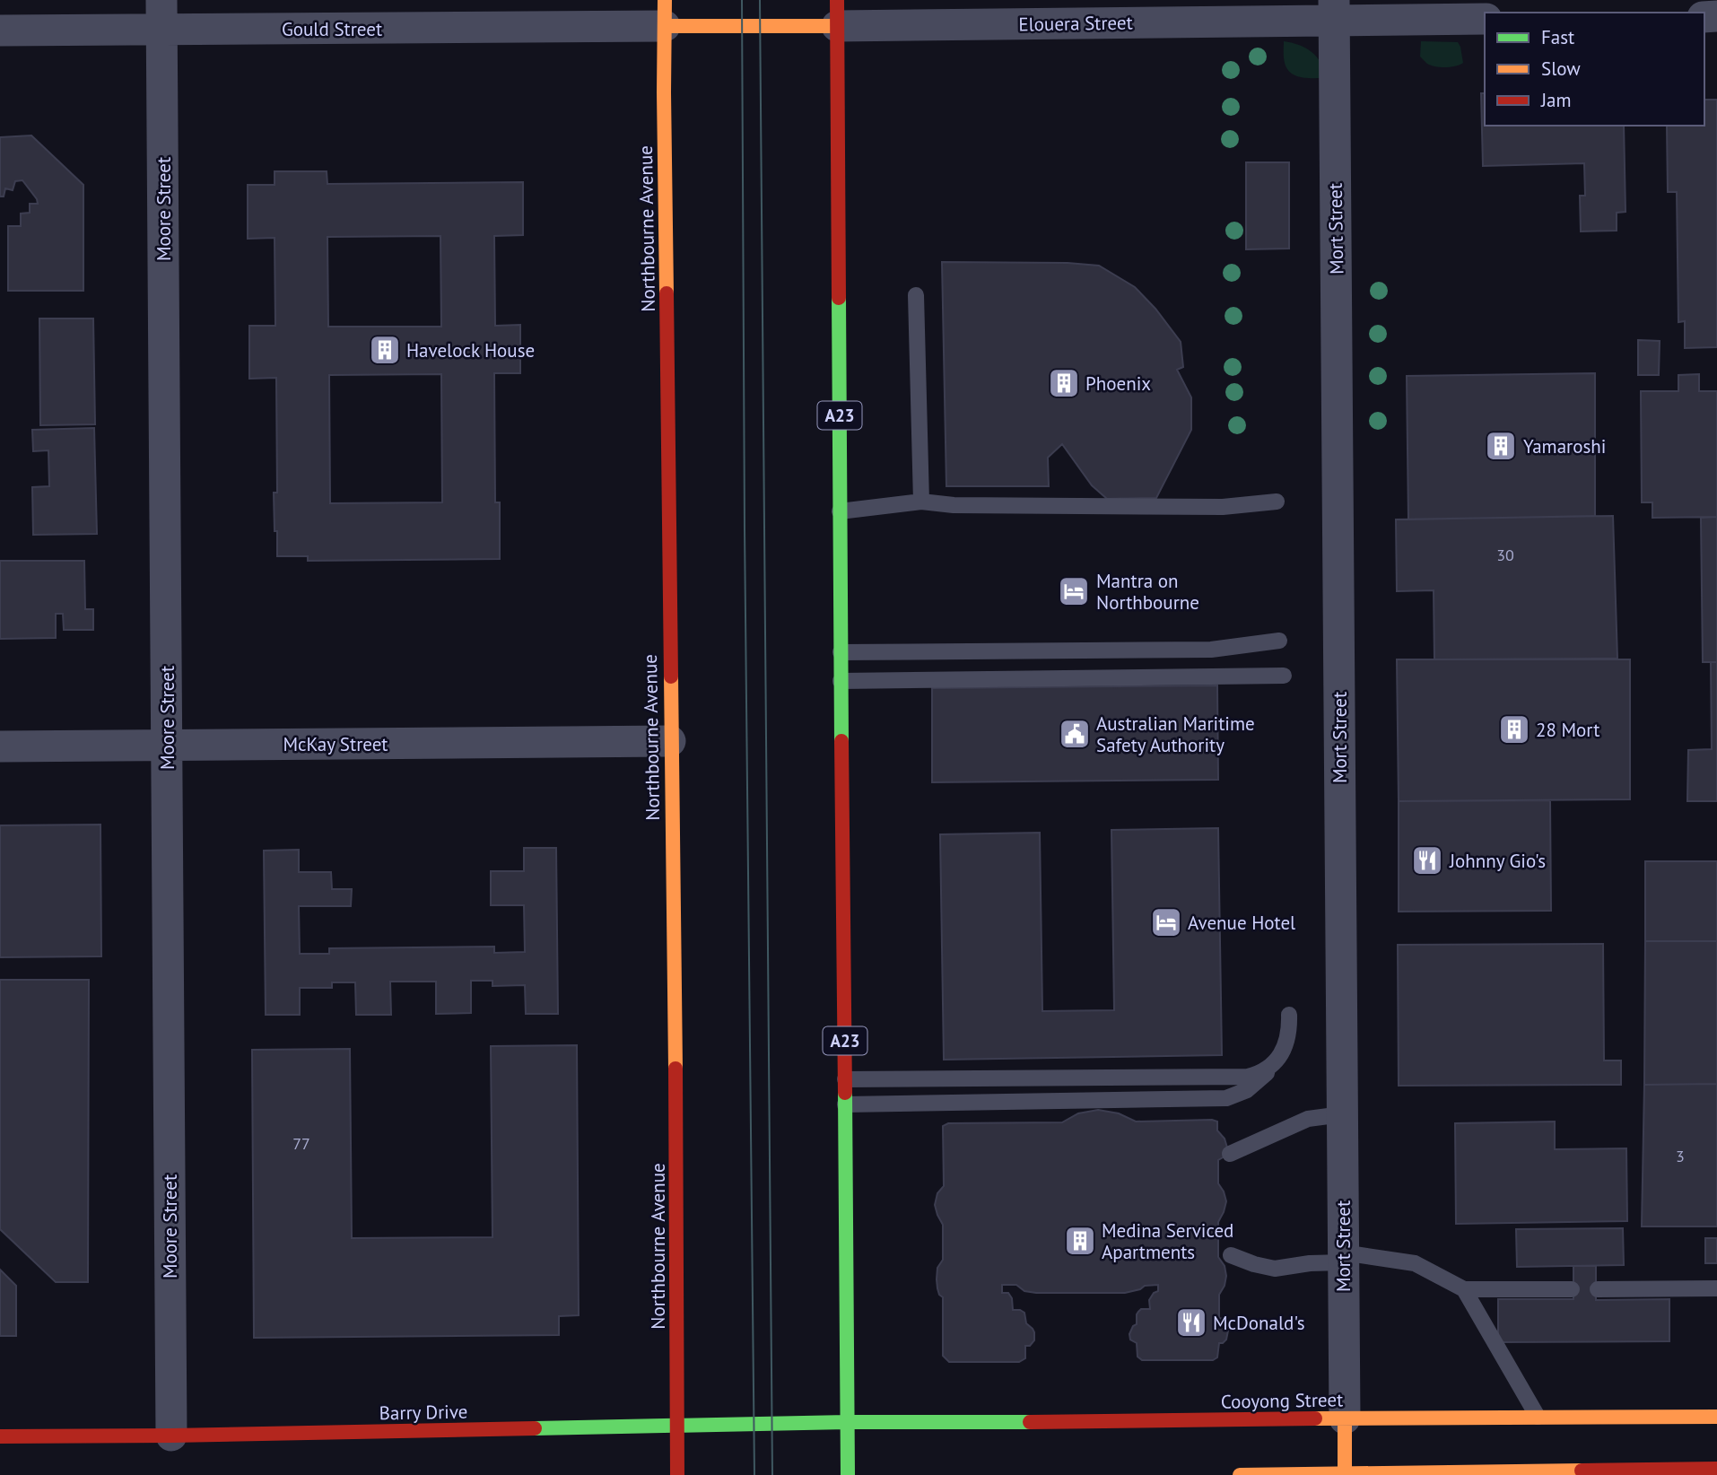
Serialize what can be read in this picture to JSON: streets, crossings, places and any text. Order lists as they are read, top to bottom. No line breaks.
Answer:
{"streets":{"main road":["Elouera Street","Northbourne Avenue","Mort Street","A23","Cooyong Street","Barry Drive"],"street":["Gould Street","Moore Street","McKay Street"]},"crossings":[["Elouera Street","Gould Street"],["Elouera Street","Northbourne Avenue"],["Elouera Street","Mort Street"],["Elouera Street","A23"],["Gould Street","Moore Street"],["Gould Street","Northbourne Avenue"],["Moore Street","McKay Street"],["Moore Street","Barry Drive"],["Northbourne Avenue","McKay Street"],["Northbourne Avenue","Barry Drive"],["Mort Street","Cooyong Street"],["A23","Cooyong Street"],["A23","Barry Drive"],["Cooyong Street","Barry Drive"]],"places":{"building":["Havelock House","Phoenix","Yamaroshi","28 Mort","Medina Serviced Apartments"],"hotel":["Mantra on Northbourne","Avenue Hotel"],"public building":["Australian Maritime Safety Authority"],"restaurant":["Johnny Gio's","McDonald's"]},"house_numbers":["30","77","3"],"legend":["Fast","Slow","Jam"]}
